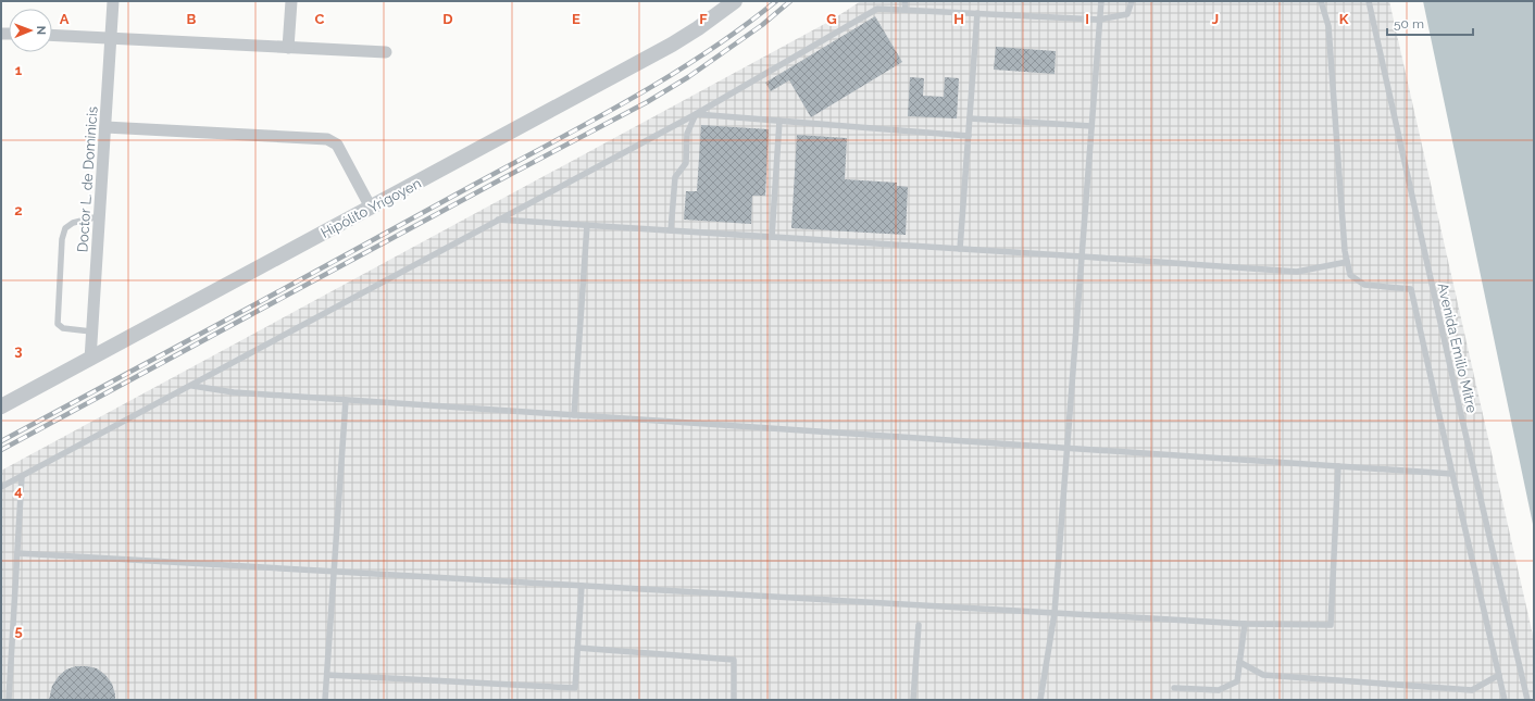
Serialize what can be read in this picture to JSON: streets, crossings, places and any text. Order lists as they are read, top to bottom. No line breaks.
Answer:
{"streets":{"street":["Doctor L. de Dominicis","Hipólito Yrigoyen"],"lane":["Avenida Emilio Mitre"]},"crossings":[["Doctor L. de Dominicis","Hipólito Yrigoyen"]],"scale_bar":"50 m","north":"right","grid":{"columns":["A","B","C","D","E","F","G","H","I","J","K"],"rows":["1","2","3","4","5"]}}
